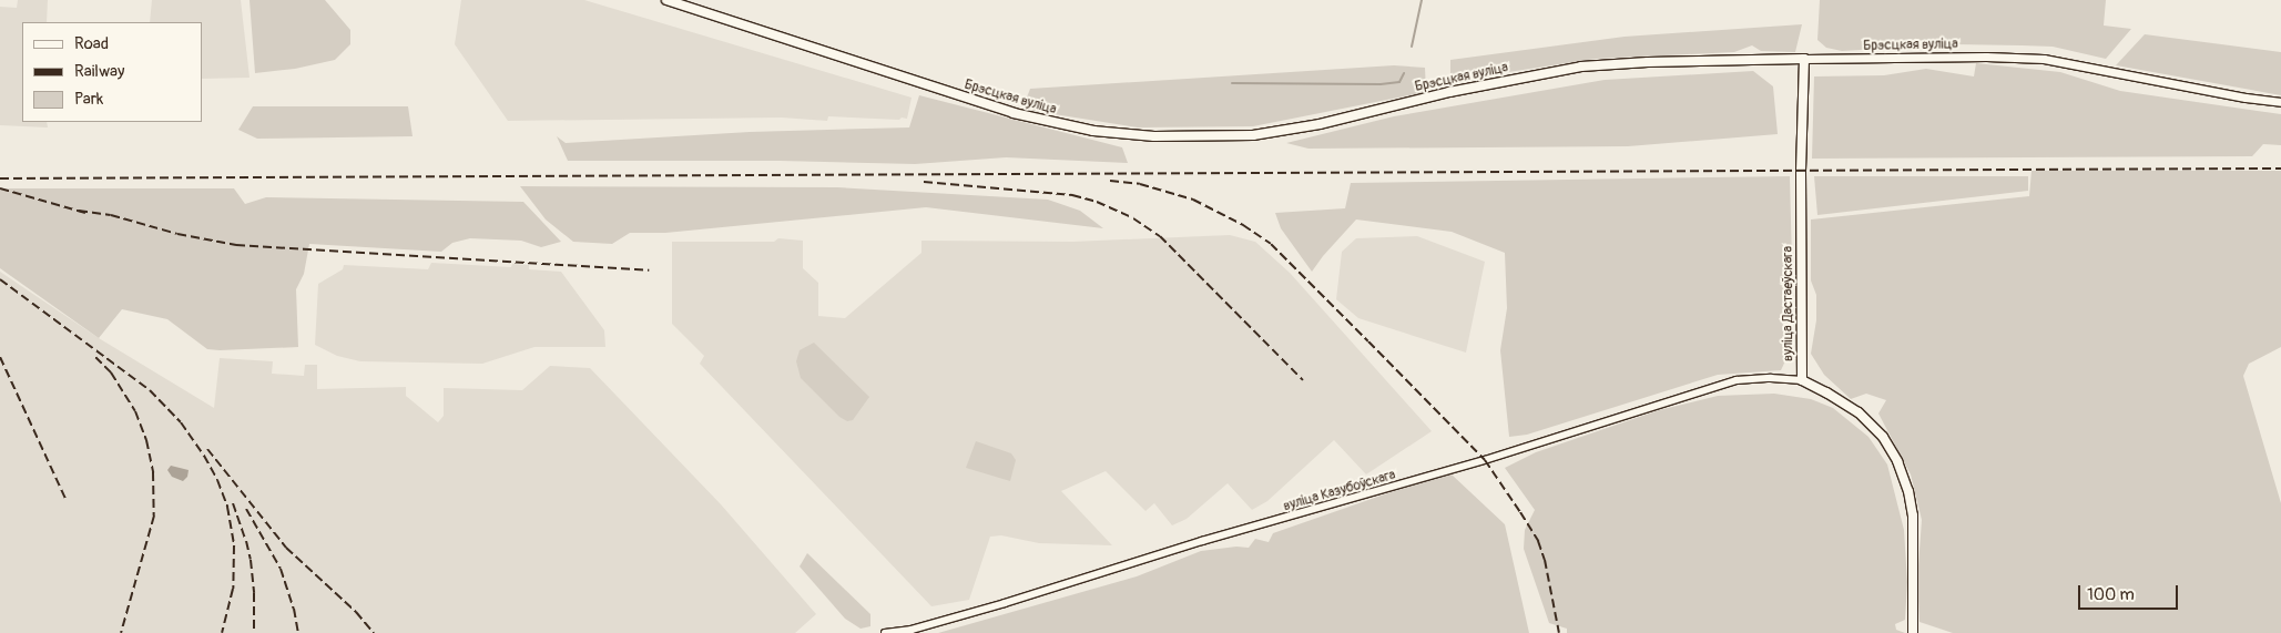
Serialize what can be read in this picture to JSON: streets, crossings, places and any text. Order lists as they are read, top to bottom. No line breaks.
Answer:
{"streets":{"main road":["Брэсцкая вуліца","вуліца Дастаеўскага"],"street":["вуліца Казубоўскага"]},"crossings":[["Брэсцкая вуліца","вуліца Дастаеўскага"],["вуліца Дастаеўскага","вуліца Казубоўскага"]],"legend":["Road","Railway","Park"],"scale_bar":"100 m"}
